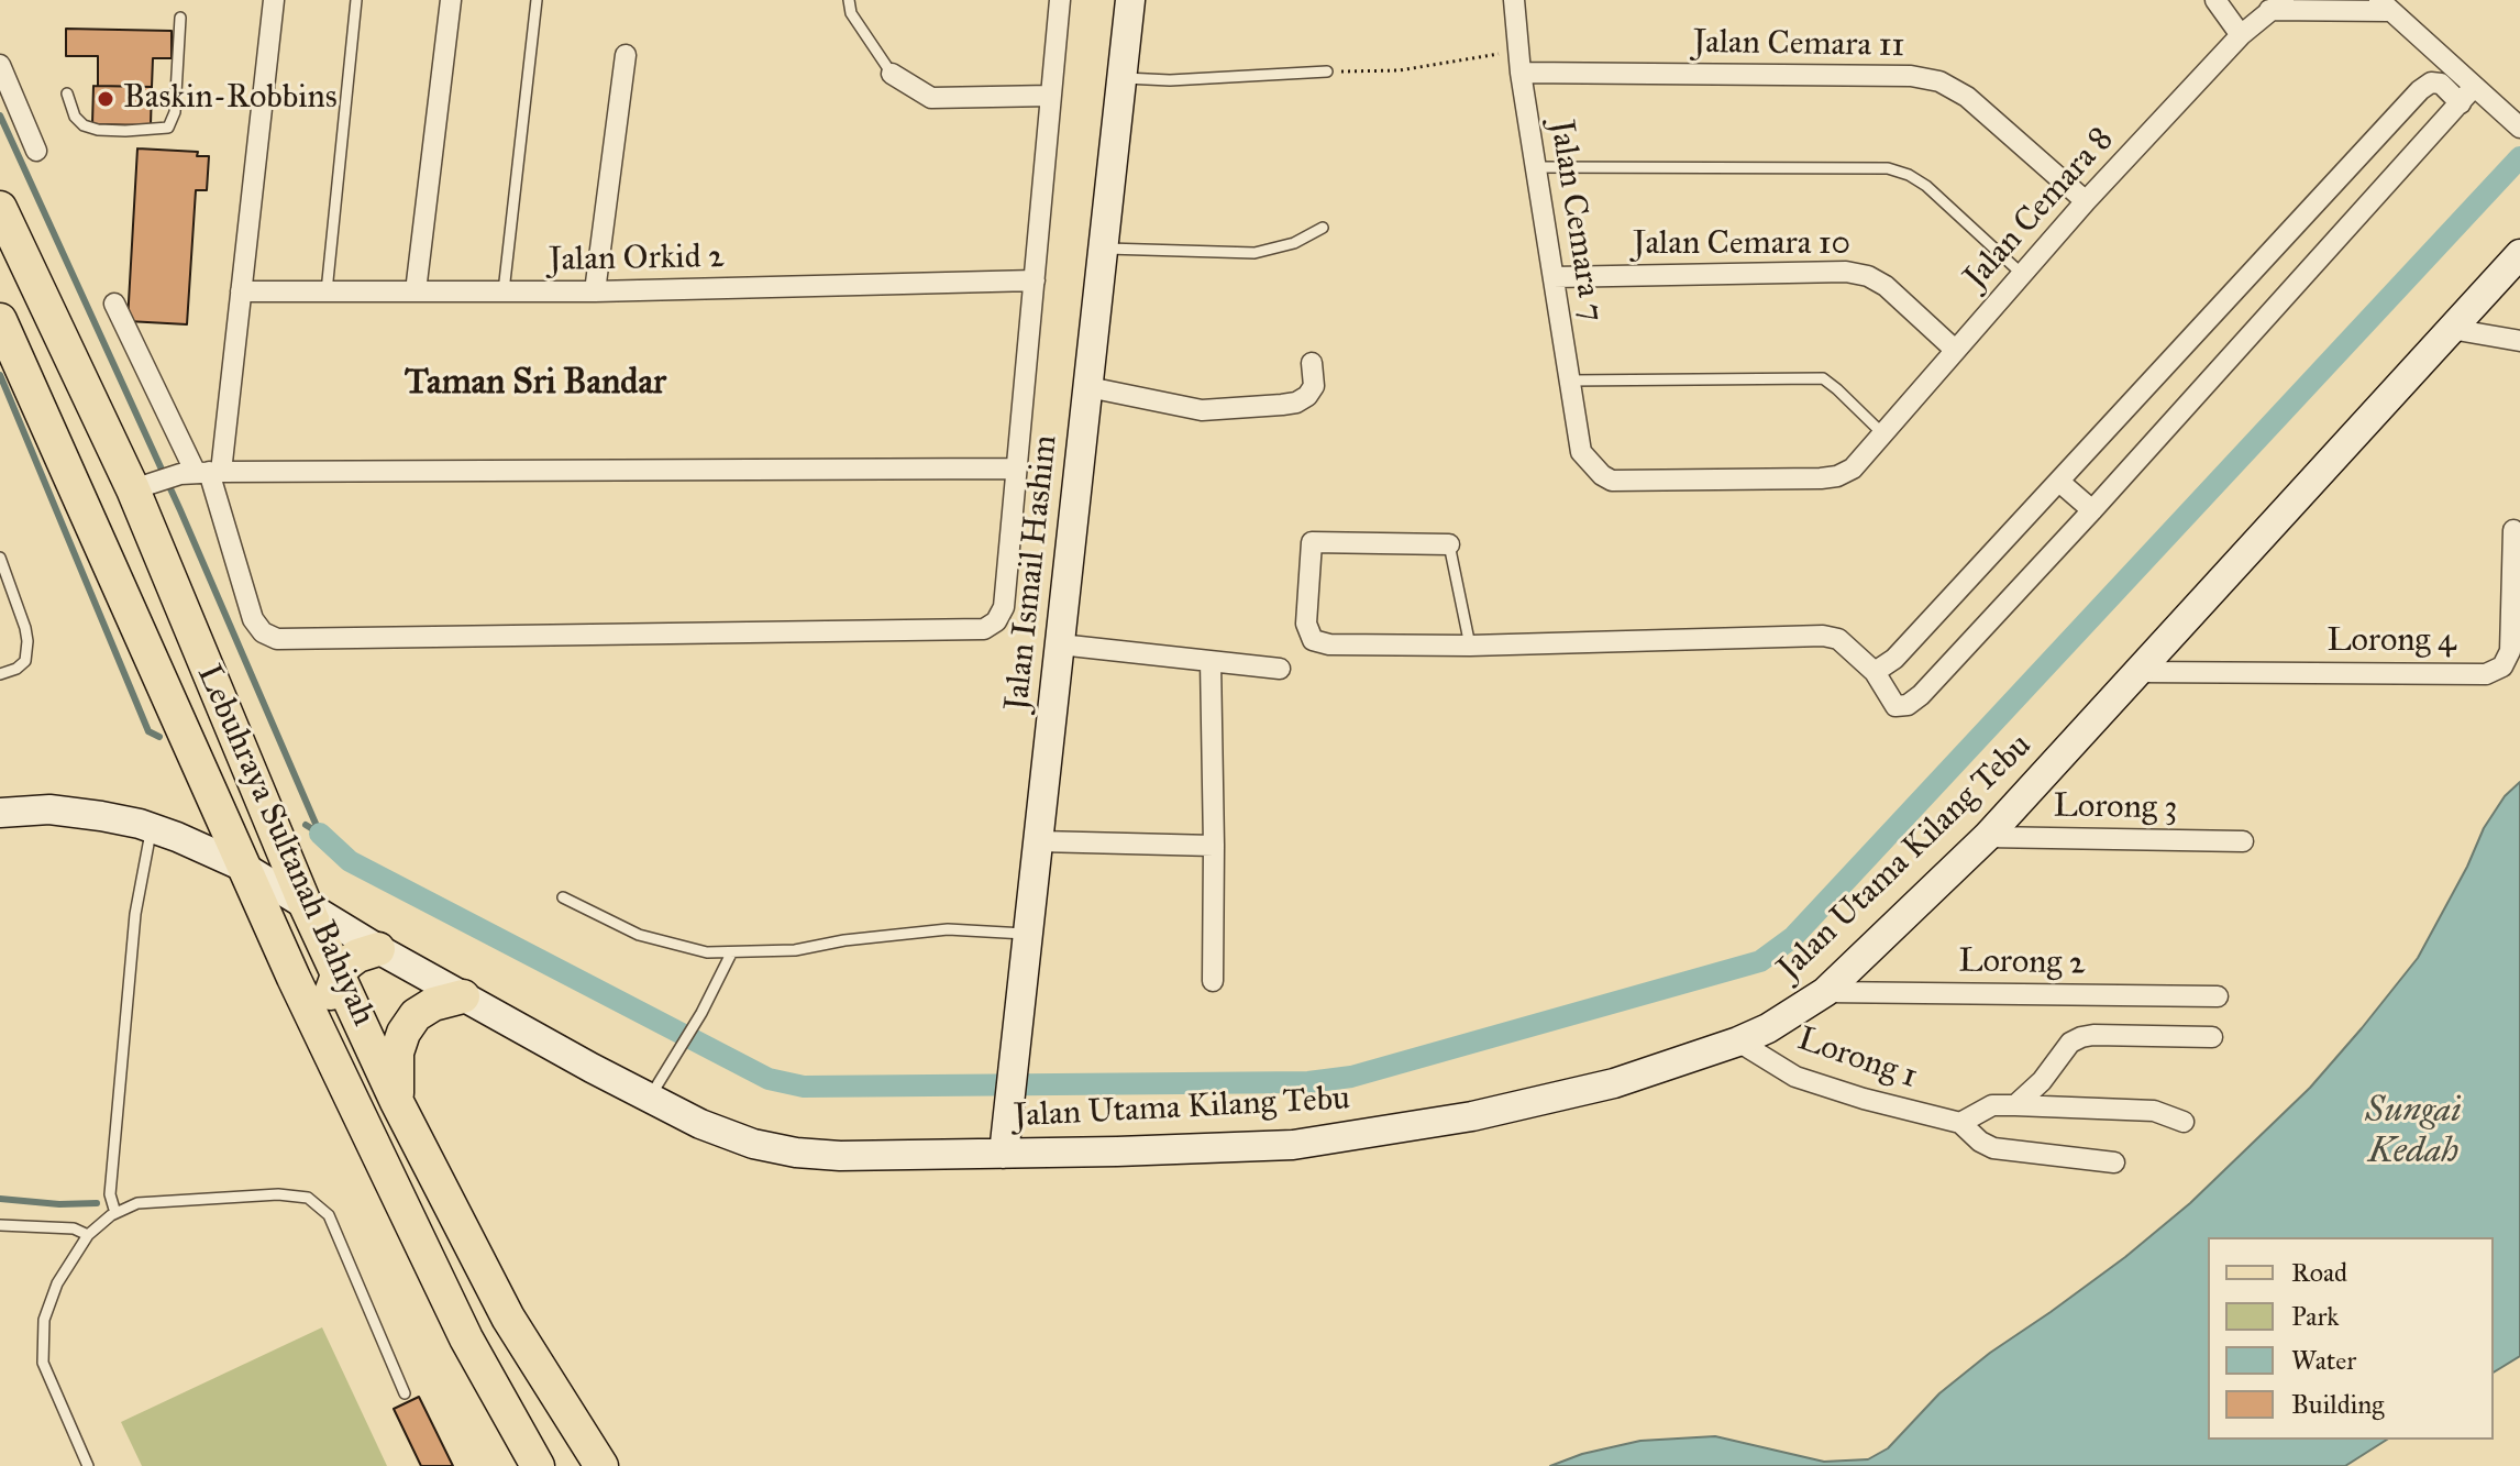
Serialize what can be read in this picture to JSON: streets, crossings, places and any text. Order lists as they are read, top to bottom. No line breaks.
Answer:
{"streets":{"main road":["Lebuhraya Sultanah Bahiyah"],"street":["Jalan Cemara 11","Jalan Cemara 8","Jalan Cemara 7","Jalan Cemara 10","Jalan Orkid 2","Jalan Ismail Hashim","Lorong 4","Lorong 3","Jalan Utama Kilang Tebu","Lorong 2","Lorong 1"]},"crossings":[["Jalan Cemara 11","Jalan Cemara 8"],["Jalan Cemara 11","Jalan Cemara 7"],["Jalan Cemara 8","Jalan Cemara 7"],["Jalan Cemara 8","Jalan Cemara 10"],["Jalan Cemara 7","Jalan Cemara 10"],["Jalan Ismail Hashim","Jalan Utama Kilang Tebu"],["Lorong 4","Jalan Utama Kilang Tebu"],["Lorong 3","Jalan Utama Kilang Tebu"],["Lebuhraya Sultanah Bahiyah","Jalan Utama Kilang Tebu"],["Jalan Utama Kilang Tebu","Lorong 2"],["Jalan Utama Kilang Tebu","Lorong 1"]],"districts":["Taman Sri Bandar"],"water":["Sungai Kedah"],"places":["Baskin-Robbins"],"legend":["Road","Park","Water","Building"]}
